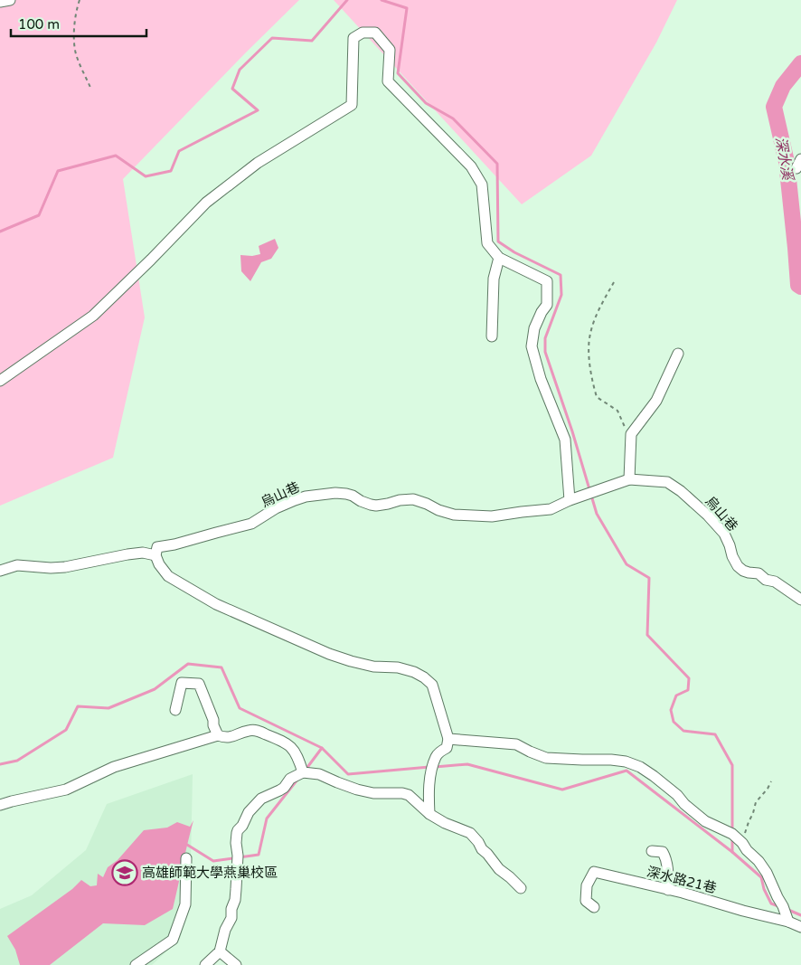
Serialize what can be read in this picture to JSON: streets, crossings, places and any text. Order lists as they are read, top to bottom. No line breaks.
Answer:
{"streets":{"lane":["烏山巷","深水路21巷"]},"water":["深水溪"],"places":{"school or university":["高雄師範大學燕巢校區"]},"scale_bar":"100 m"}
